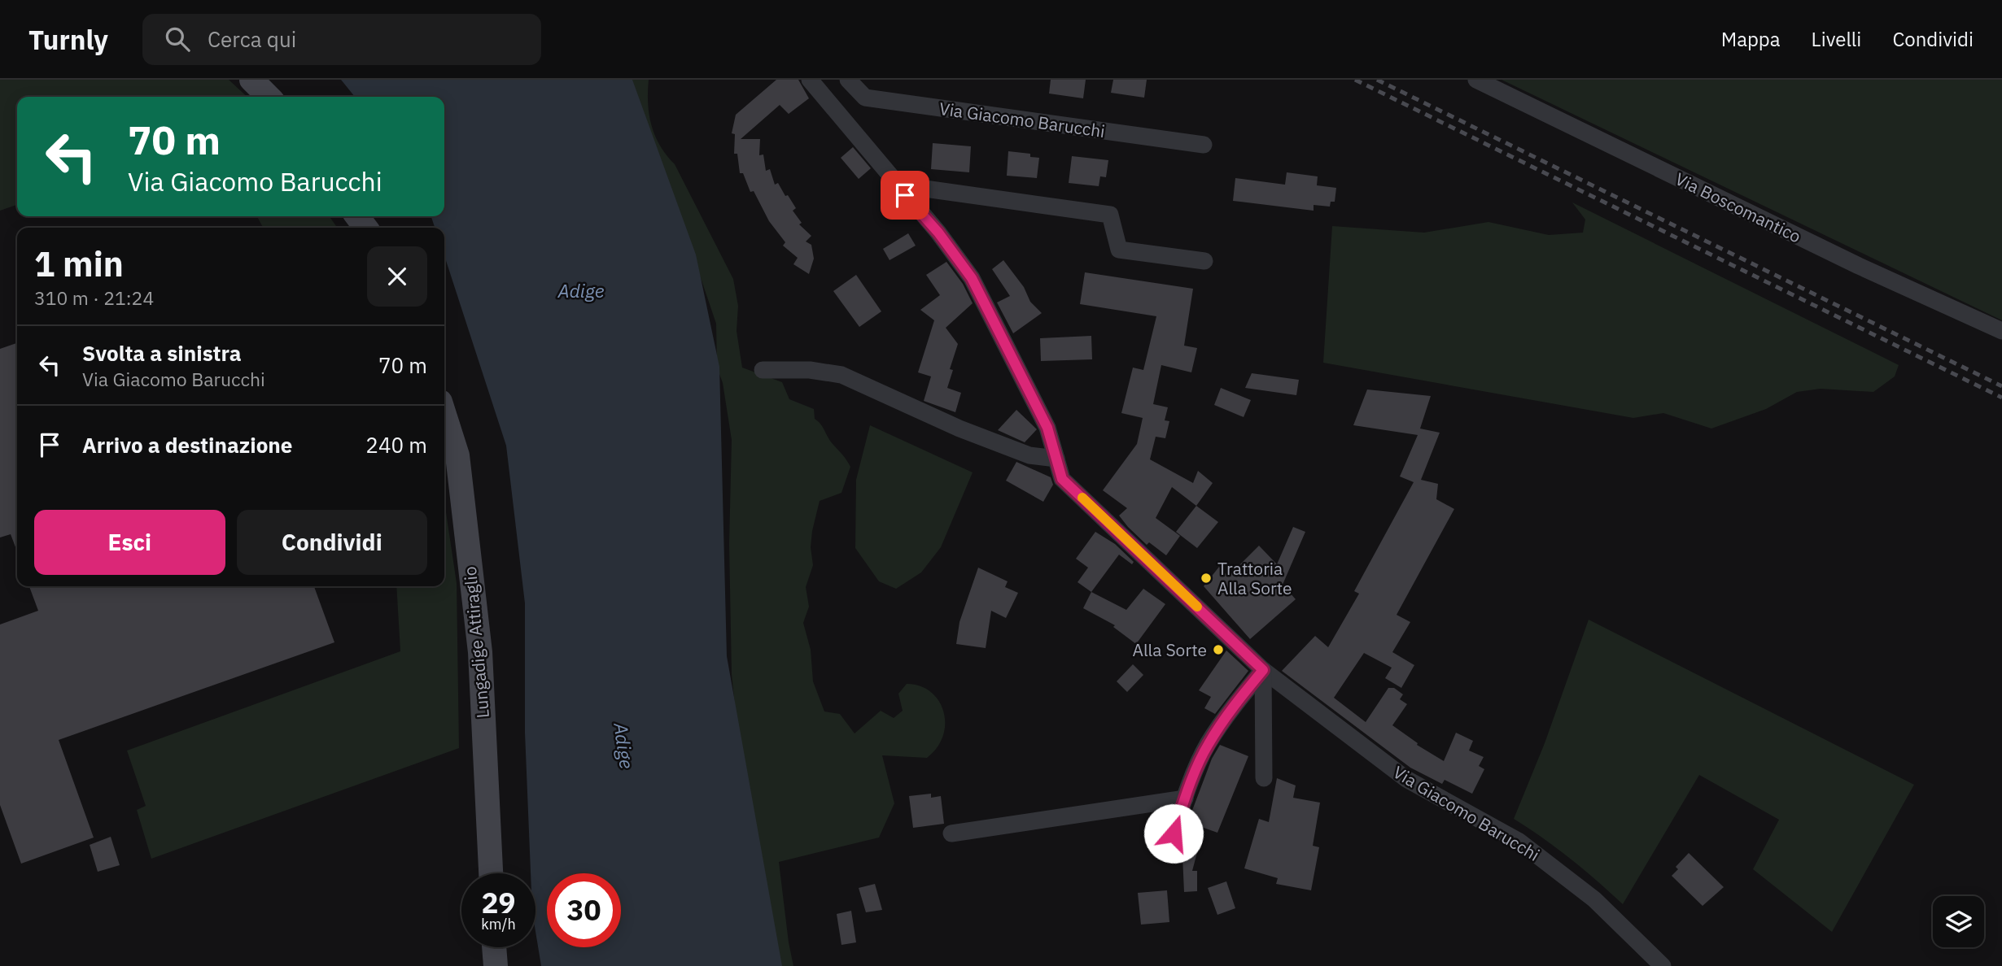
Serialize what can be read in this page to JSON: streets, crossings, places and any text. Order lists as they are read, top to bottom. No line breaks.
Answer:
{"streets":{"street":["Via Giacomo Barucchi","Via Boscomantico","Lungadige Attiraglio"]},"water":["Adige"],"places":["Trattoria Alla Sorte","Alla Sorte"],"page":{"header":"Turnly","search":"Cerca qui","nav":["Mappa","Livelli","Condividi"],"turn":["70 m","Via Giacomo Barucchi"],"heading":["1 min","310 m · 21:24"],"list":[{"name":"Svolta a sinistra","note":"Via Giacomo Barucchi","value":"70 m"},{"name":"Arrivo a destinazione","value":"240 m"}],"buttons":["Esci","Condividi"],"speed":"29 km/h","limit":"30"}}
